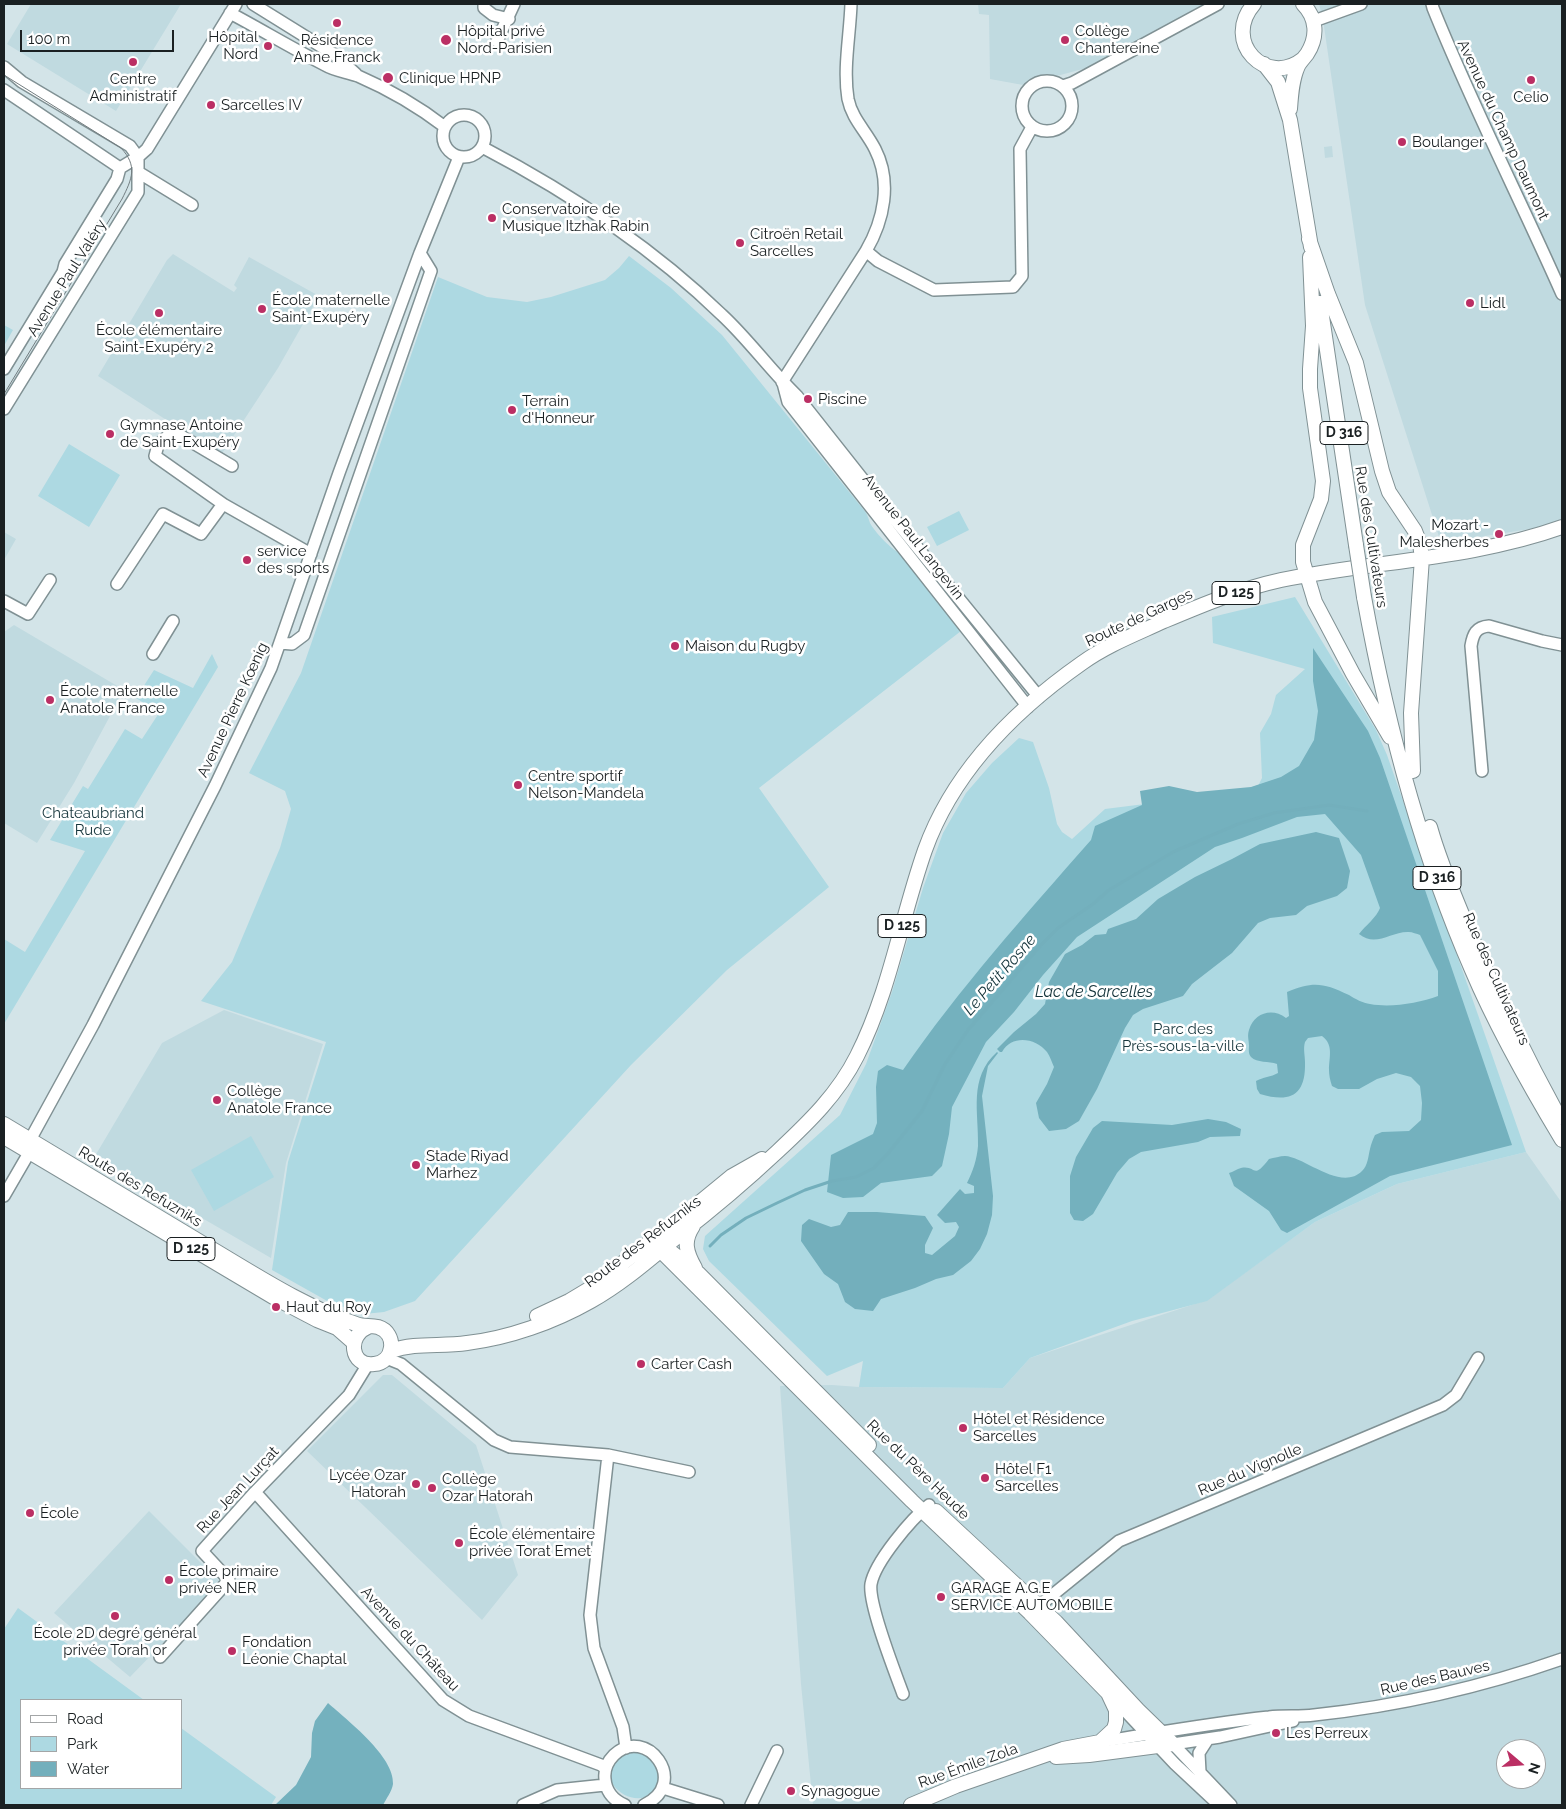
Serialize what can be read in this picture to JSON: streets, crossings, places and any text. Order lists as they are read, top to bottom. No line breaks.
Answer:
{"streets":{"main road":["D 316","Rue des Cultivateurs","D 125","Route de Garges","Route des Refuzniks","Rue du Père Heude","Rue Émile Zola"],"street":["Avenue du Champ Daumont","Avenue Paul Valéry","Avenue Paul Langevin","Avenue Pierre Kœnig","Rue du Vignolle","Rue Jean Lurçat","Avenue du Château","Rue des Bauves"]},"crossings":[["D 316","Rue des Cultivateurs"],["Avenue Paul Langevin","Route de Garges"],["Avenue Paul Langevin","Avenue Pierre Kœnig"],["Avenue Paul Langevin","Route des Refuzniks"],["D 125","Avenue Pierre Kœnig"],["D 125","Route des Refuzniks"],["Route de Garges","Route des Refuzniks"],["Avenue Pierre Kœnig","Route des Refuzniks"],["Route des Refuzniks","Rue du Père Heude"],["Route des Refuzniks","Rue Jean Lurçat"],["Rue du Père Heude","Rue du Vignolle"],["Rue du Père Heude","Rue des Bauves"],["Rue du Père Heude","Rue Émile Zola"],["Rue Jean Lurçat","Avenue du Château"],["Rue des Bauves","Rue Émile Zola"]],"water":["Le Petit Rosne","Lac de Sarcelles"],"parks":["Chateaubriand Rude","Parc des Près-sous-la-ville"],"places":["Résidence Anne Franck","Hôpital privé Nord-Parisien","Collège Chantereine","Hôpital Nord","Centre Administratif","Clinique HPNP","Celio","Sarcelles IV","Boulanger","Conservatoire de Musique Itzhak Rabin","Citroën Retail Sarcelles","Lidl","École maternelle Saint-Exupéry","École élémentaire Saint-Exupéry 2","Piscine","Terrain d'Honneur","Gymnase Antoine de Saint-Exupéry","Mozart - Malesherbes","service des sports","Maison du Rugby","École maternelle Anatole France","Centre sportif Nelson-Mandela","Collège Anatole France","Stade Riyad Marhez","Haut du Roy","Carter Cash","Hôtel et Résidence Sarcelles","Hôtel F1 Sarcelles","Lycée Ozar Hatorah","Collège Ozar Hatorah","École","École élémentaire privée Torat Emet","École primaire privée NER","GARAGE A.G.E SERVICE AUTOMOBILE","École 2D degré général privée Torah or","Fondation Léonie Chaptal","Les Perreux","Synagogue"],"legend":["Road","Park","Water"],"scale_bar":"100 m","north":"right"}
